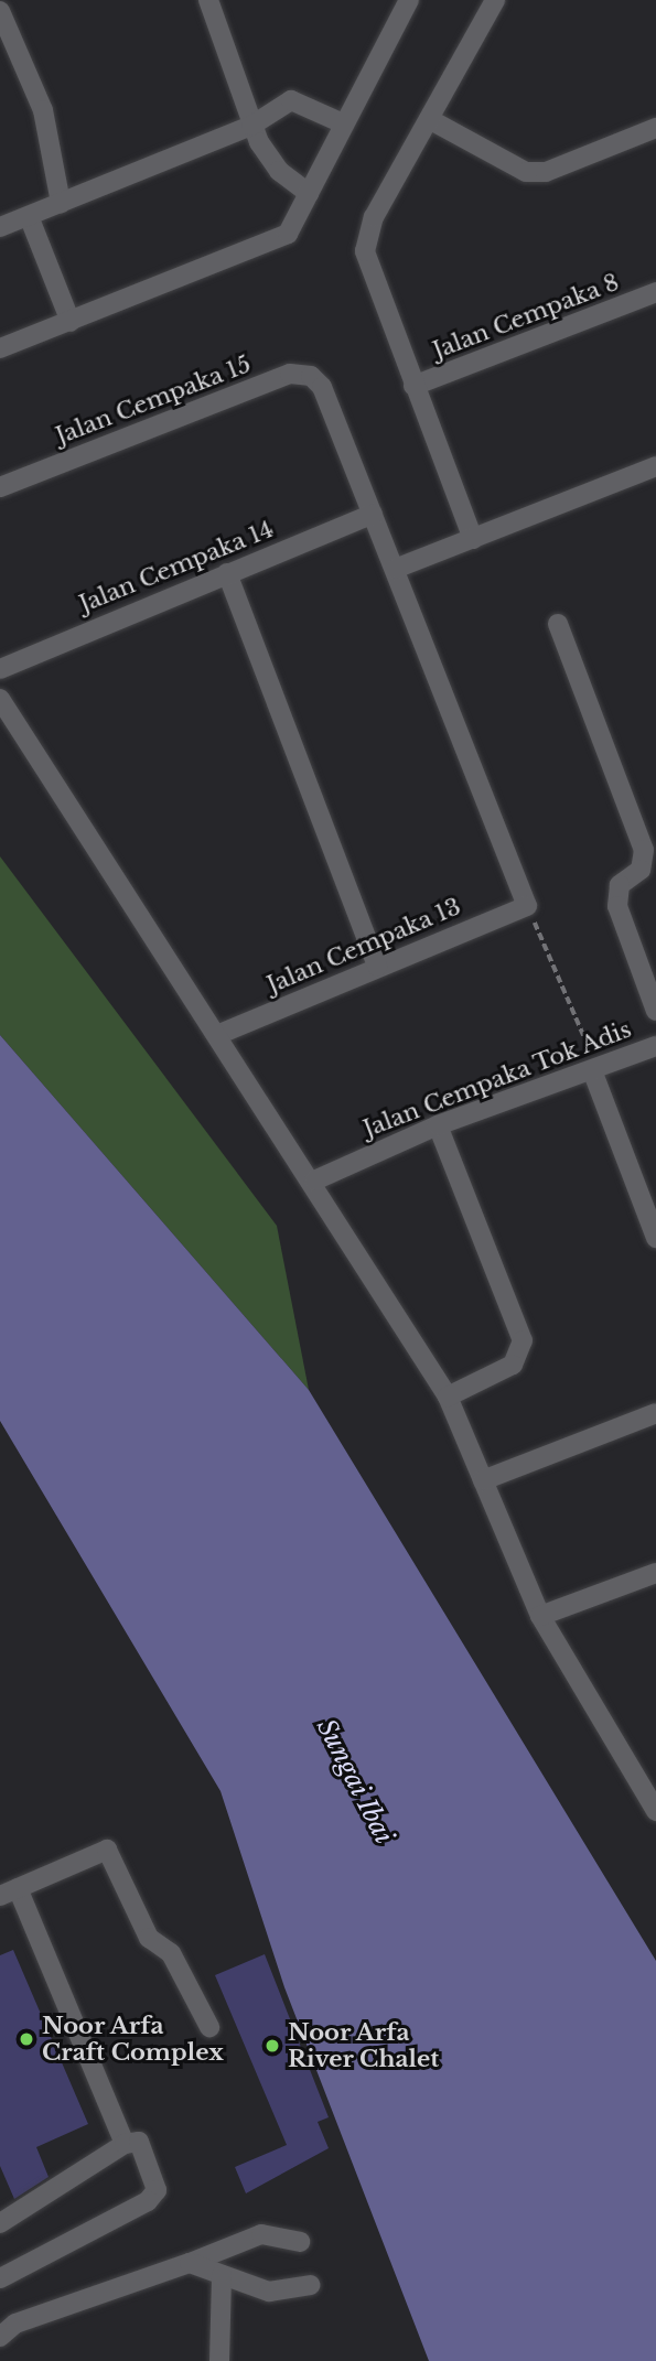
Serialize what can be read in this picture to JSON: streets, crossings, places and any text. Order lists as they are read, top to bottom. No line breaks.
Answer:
{"streets":{"street":["Jalan Cempaka 8","Jalan Cempaka 15","Jalan Cempaka 14","Jalan Cempaka 13","Jalan Cempaka Tok Adis"]},"crossings":[["Jalan Cempaka 15","Jalan Cempaka 14"]],"water":["Sungai Ibai"],"places":["Noor Arfa Craft Complex","Noor Arfa River Chalet"]}
